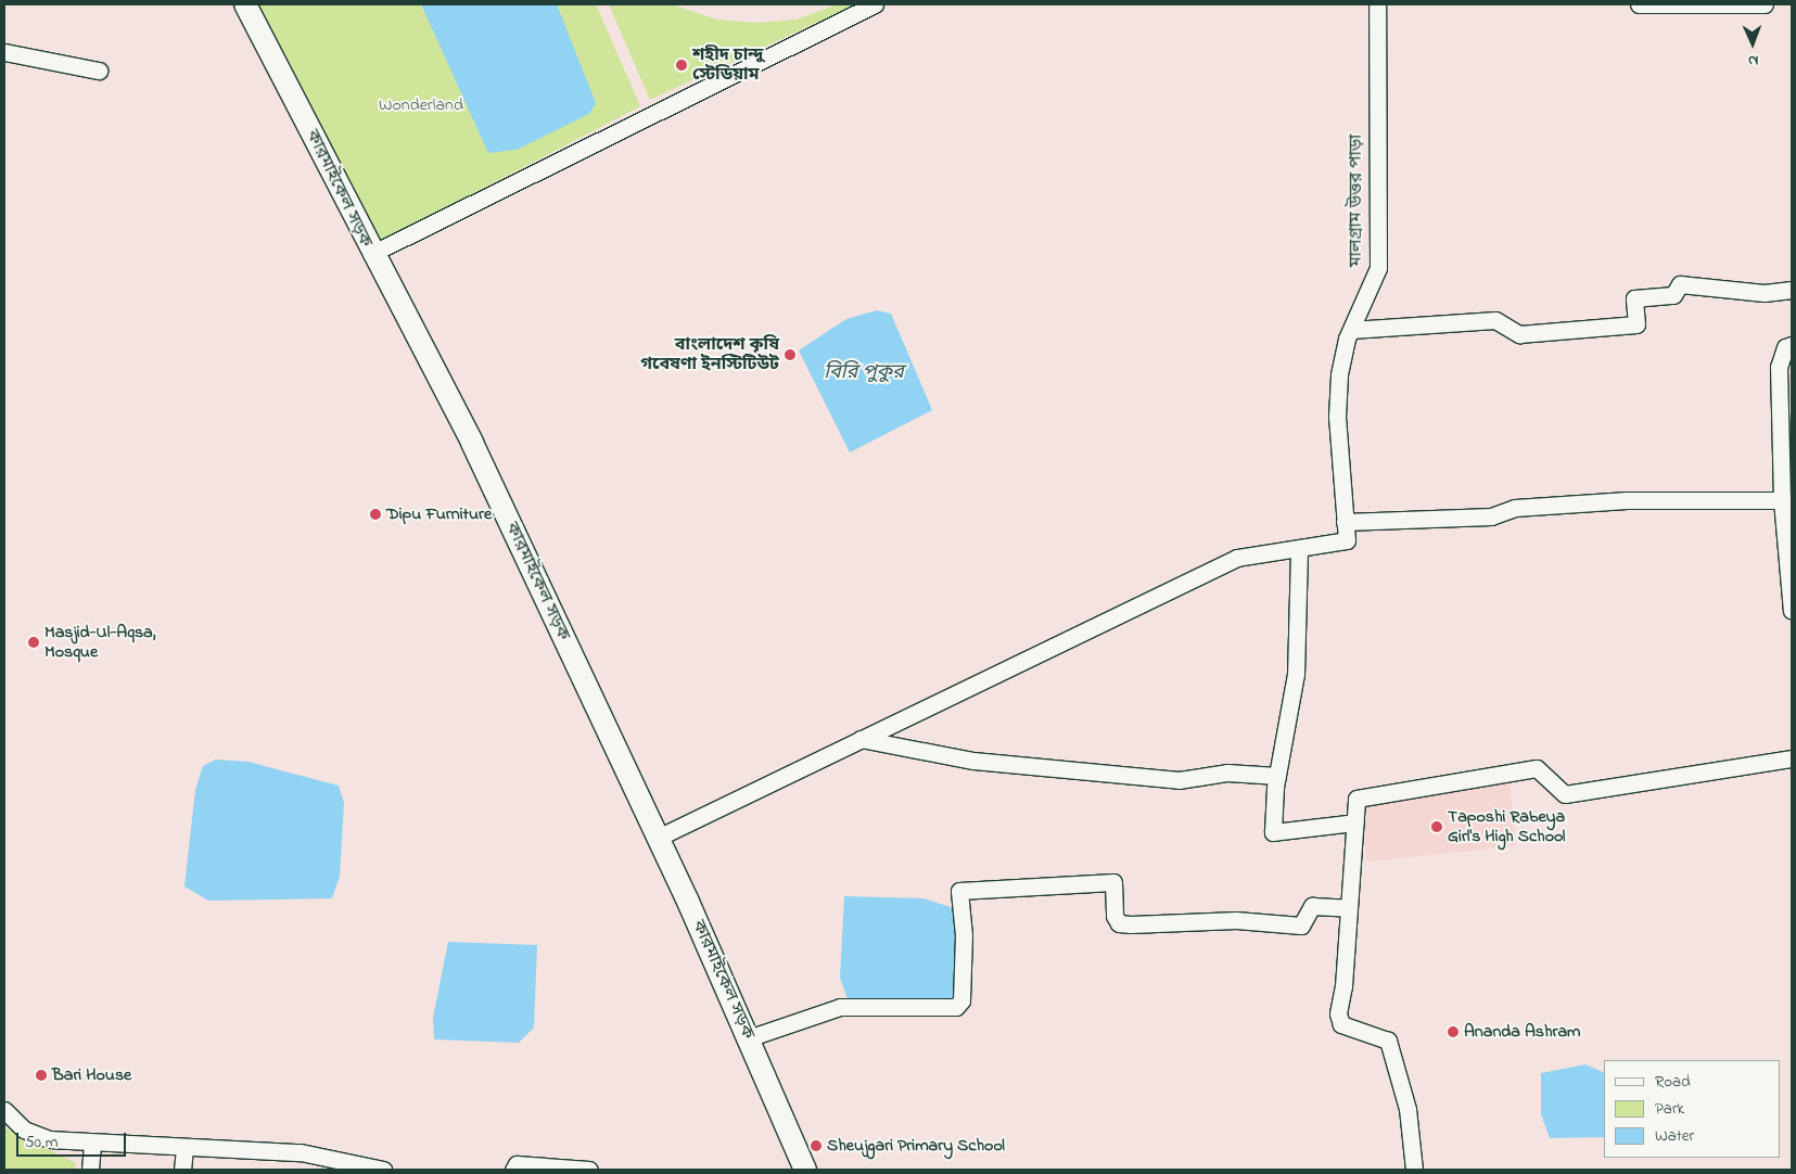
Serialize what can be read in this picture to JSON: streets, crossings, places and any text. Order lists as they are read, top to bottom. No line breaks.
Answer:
{"streets":{"street":["কারমাইকেল সড়ক","মালগ্রাম উত্তর পাড়া"]},"water":["বিরি পুকুর"],"parks":["Wonderland"],"places":["শহীদ চান্দু স্টেডিয়াম","বাংলাদেশ কৃষি গবেষণা ইনস্টিটিউট","Dipu Furniture","Masjid-Ul-Aqsa, Mosque","Taposhi Rabeya Girl's High School","Ananda Ashram","Bari House","Sheujgari Primary School"],"legend":["Road","Park","Water"],"scale_bar":"50 m","north":"bottom"}
